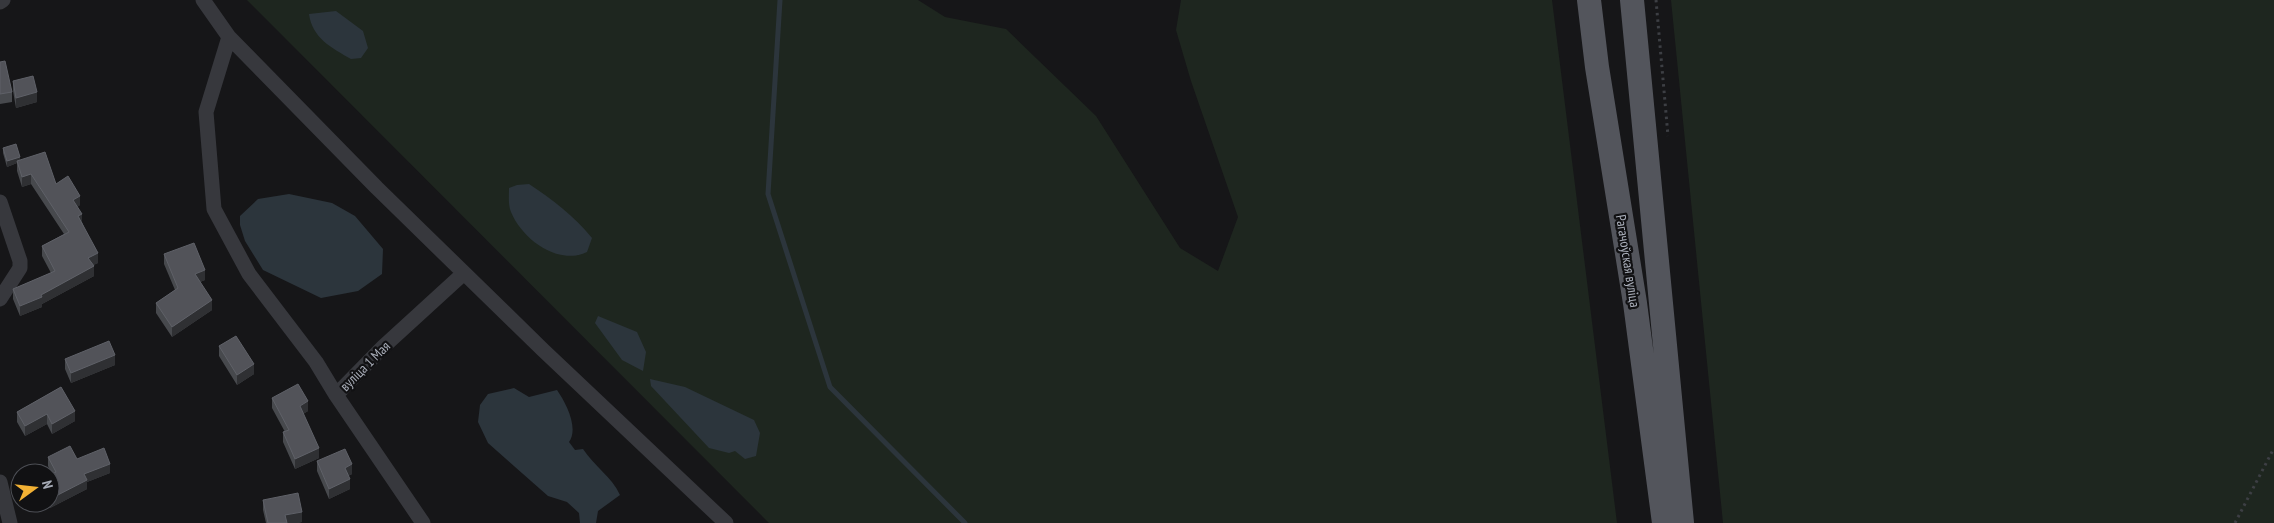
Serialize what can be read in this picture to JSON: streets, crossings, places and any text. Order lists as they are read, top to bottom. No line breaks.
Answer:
{"streets":{"main road":["Рагачоўская вуліца"],"street":["вуліца 1 Мая"]},"north":"right"}
